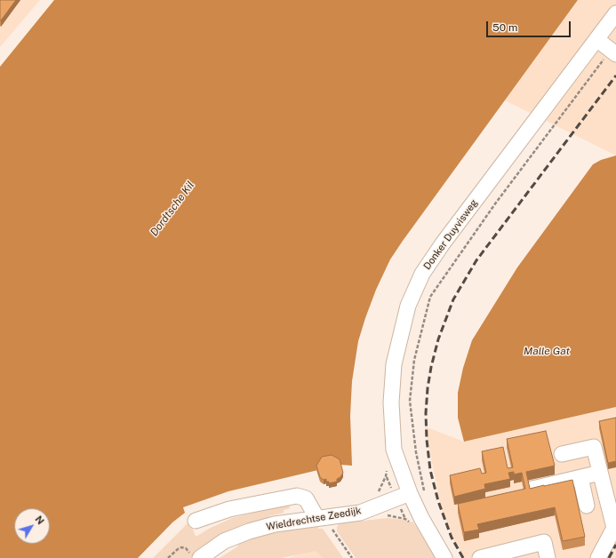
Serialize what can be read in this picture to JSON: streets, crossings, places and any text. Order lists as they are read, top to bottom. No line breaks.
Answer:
{"streets":{"street":["Donker Duyvisweg","Wieldrechtse Zeedijk"]},"crossings":[["Donker Duyvisweg","Wieldrechtse Zeedijk"]],"water":["Dordtsche Kil","Malle Gat"],"scale_bar":"50 m","north":"top right"}
